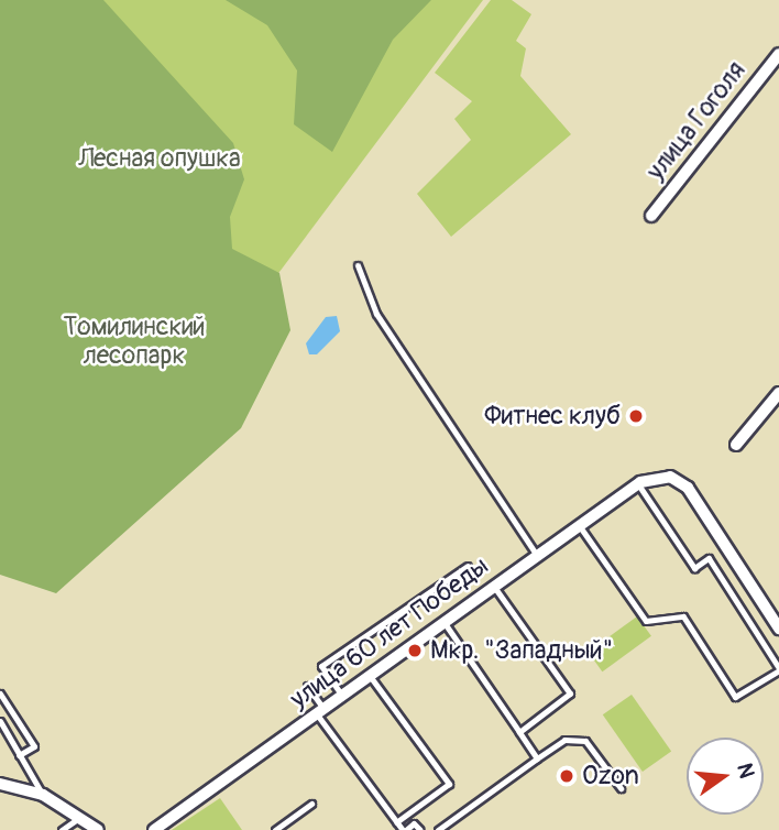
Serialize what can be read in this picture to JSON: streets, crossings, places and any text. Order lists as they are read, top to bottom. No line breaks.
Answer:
{"streets":{"street":["улица Гоголя","улица 60 лет Победы"]},"parks":["Лесная опушка","Томилинский лесопарк"],"places":["Фитнес клуб","Мкр. \"Западный\"","Ozon"],"north":"right"}
